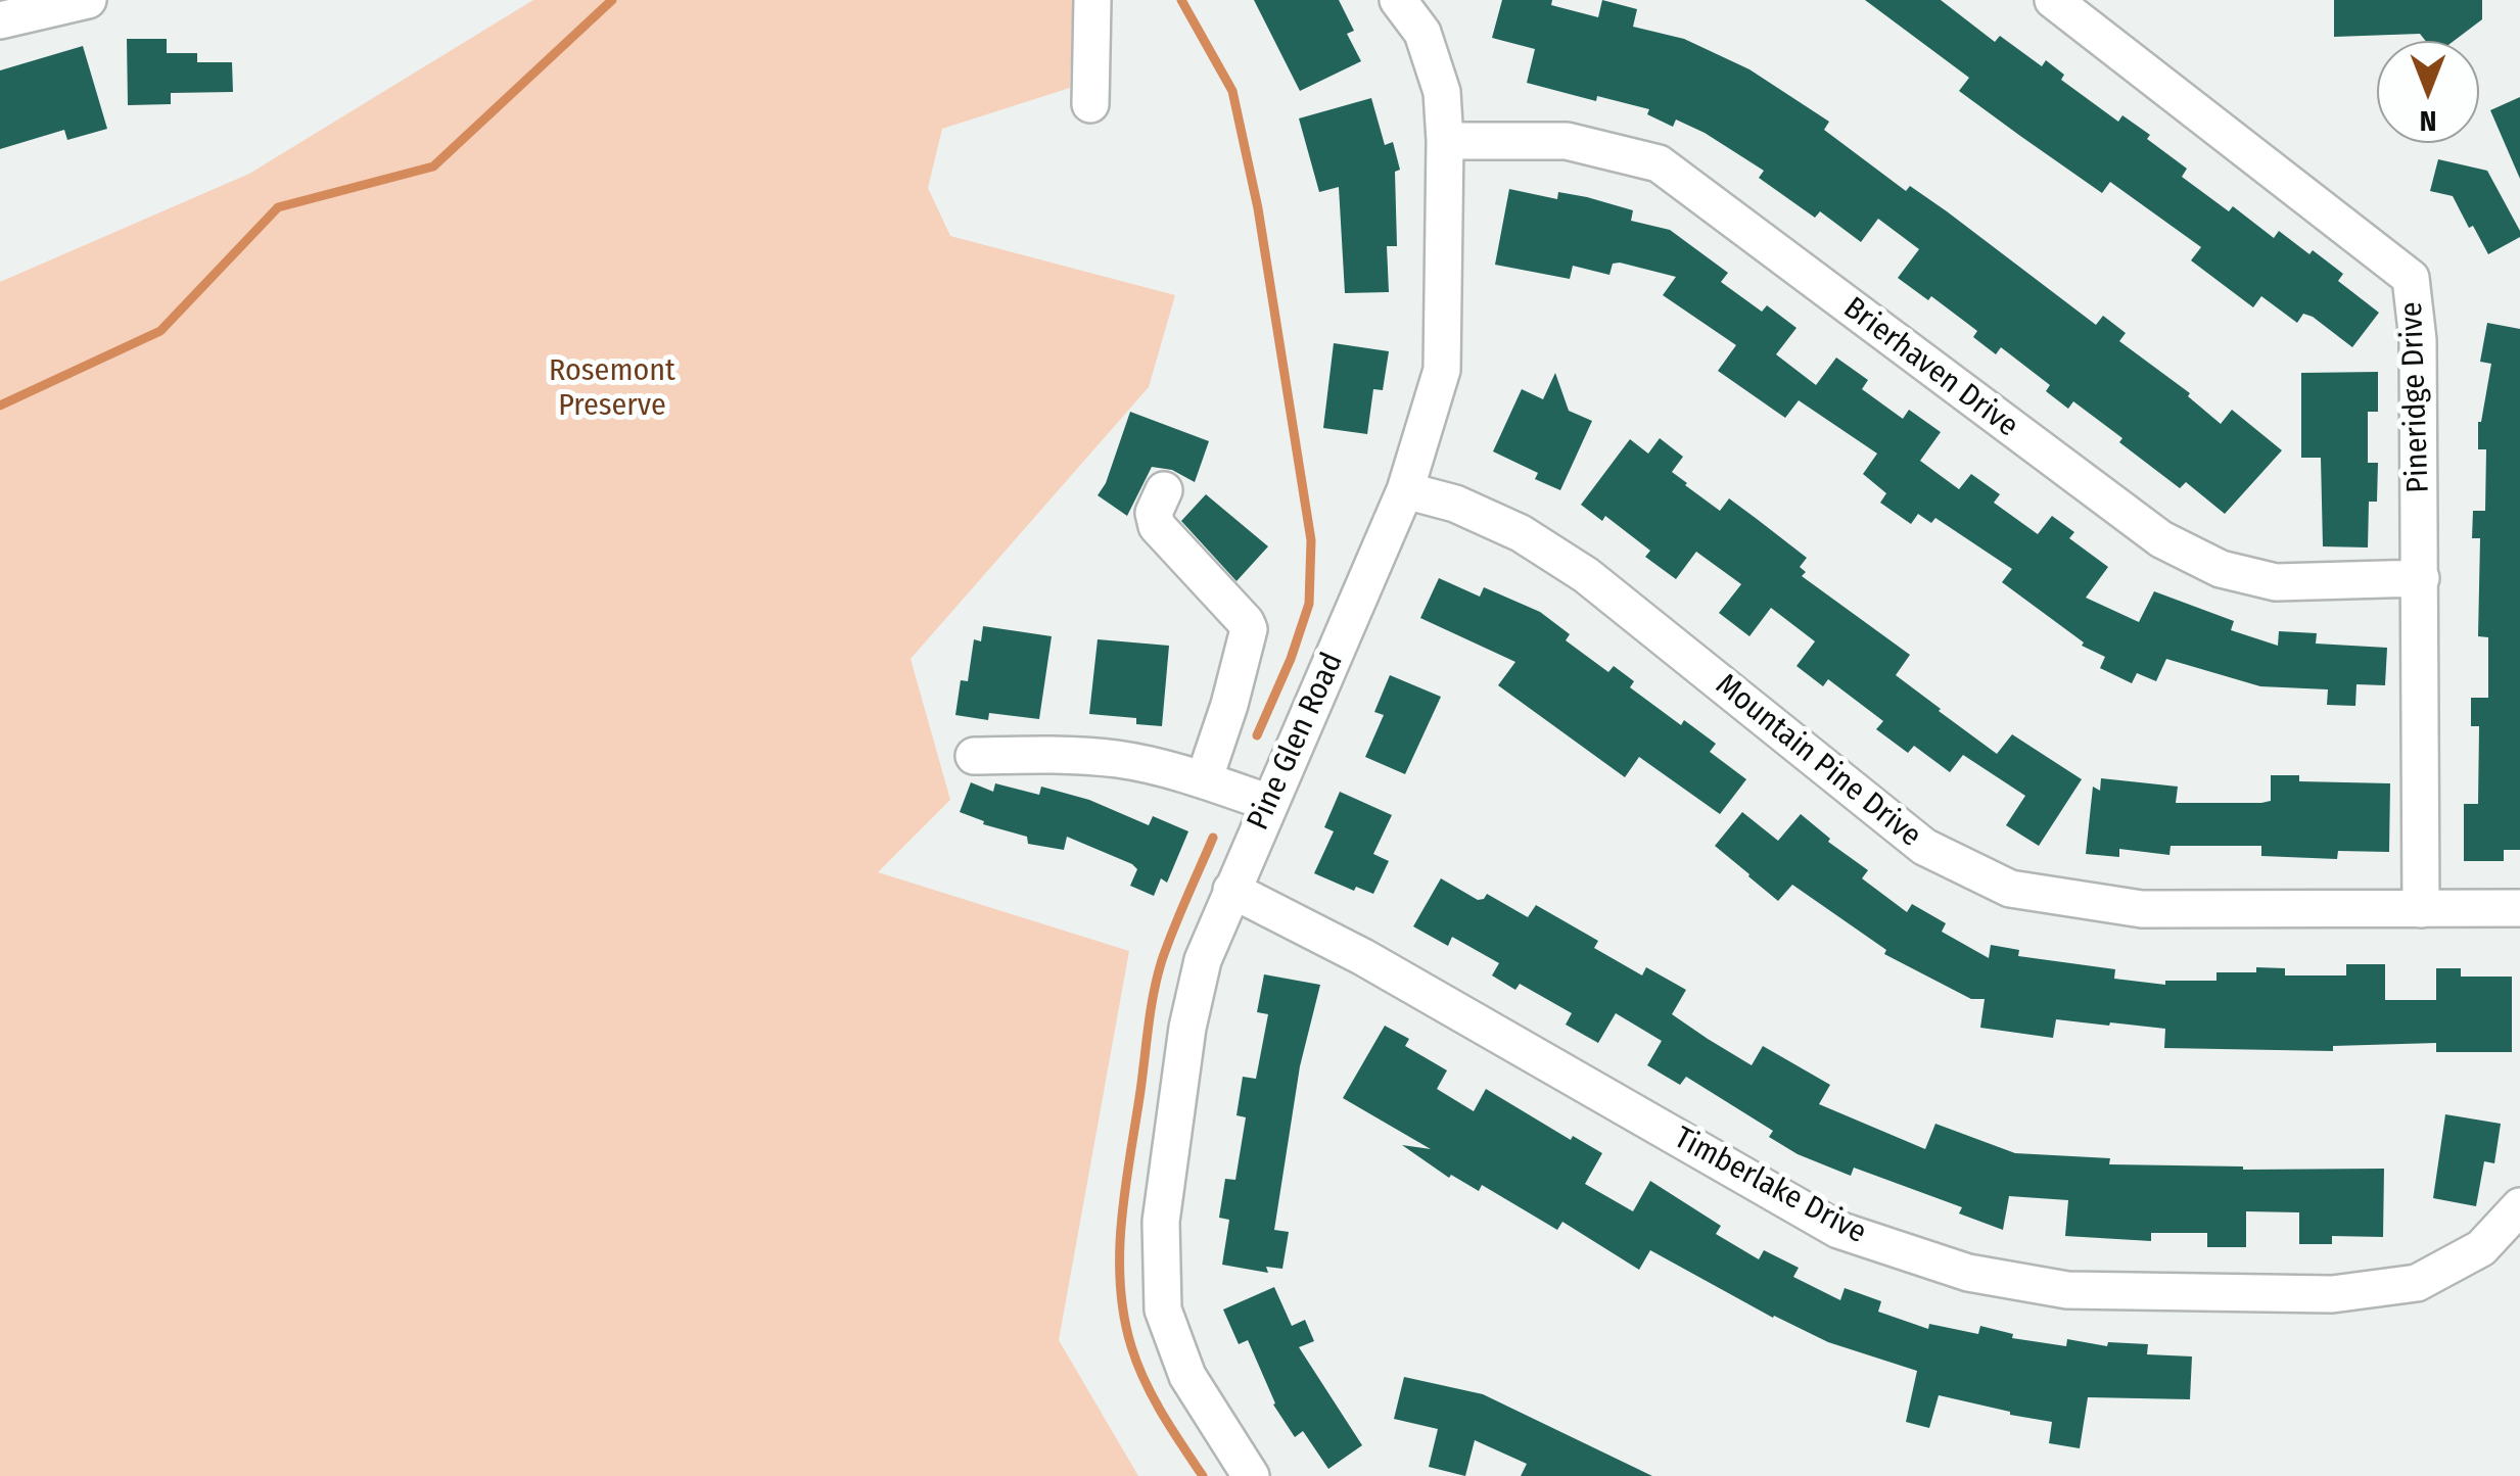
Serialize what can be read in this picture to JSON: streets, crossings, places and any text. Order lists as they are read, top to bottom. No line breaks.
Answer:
{"streets":{"street":["Brierhaven Drive","Pineridge Drive","Pine Glen Road","Mountain Pine Drive","Timberlake Drive"]},"crossings":[["Brierhaven Drive","Pineridge Drive"],["Brierhaven Drive","Pine Glen Road"],["Pineridge Drive","Mountain Pine Drive"],["Pine Glen Road","Mountain Pine Drive"],["Pine Glen Road","Timberlake Drive"]],"parks":["Rosemont Preserve"],"north":"bottom"}
